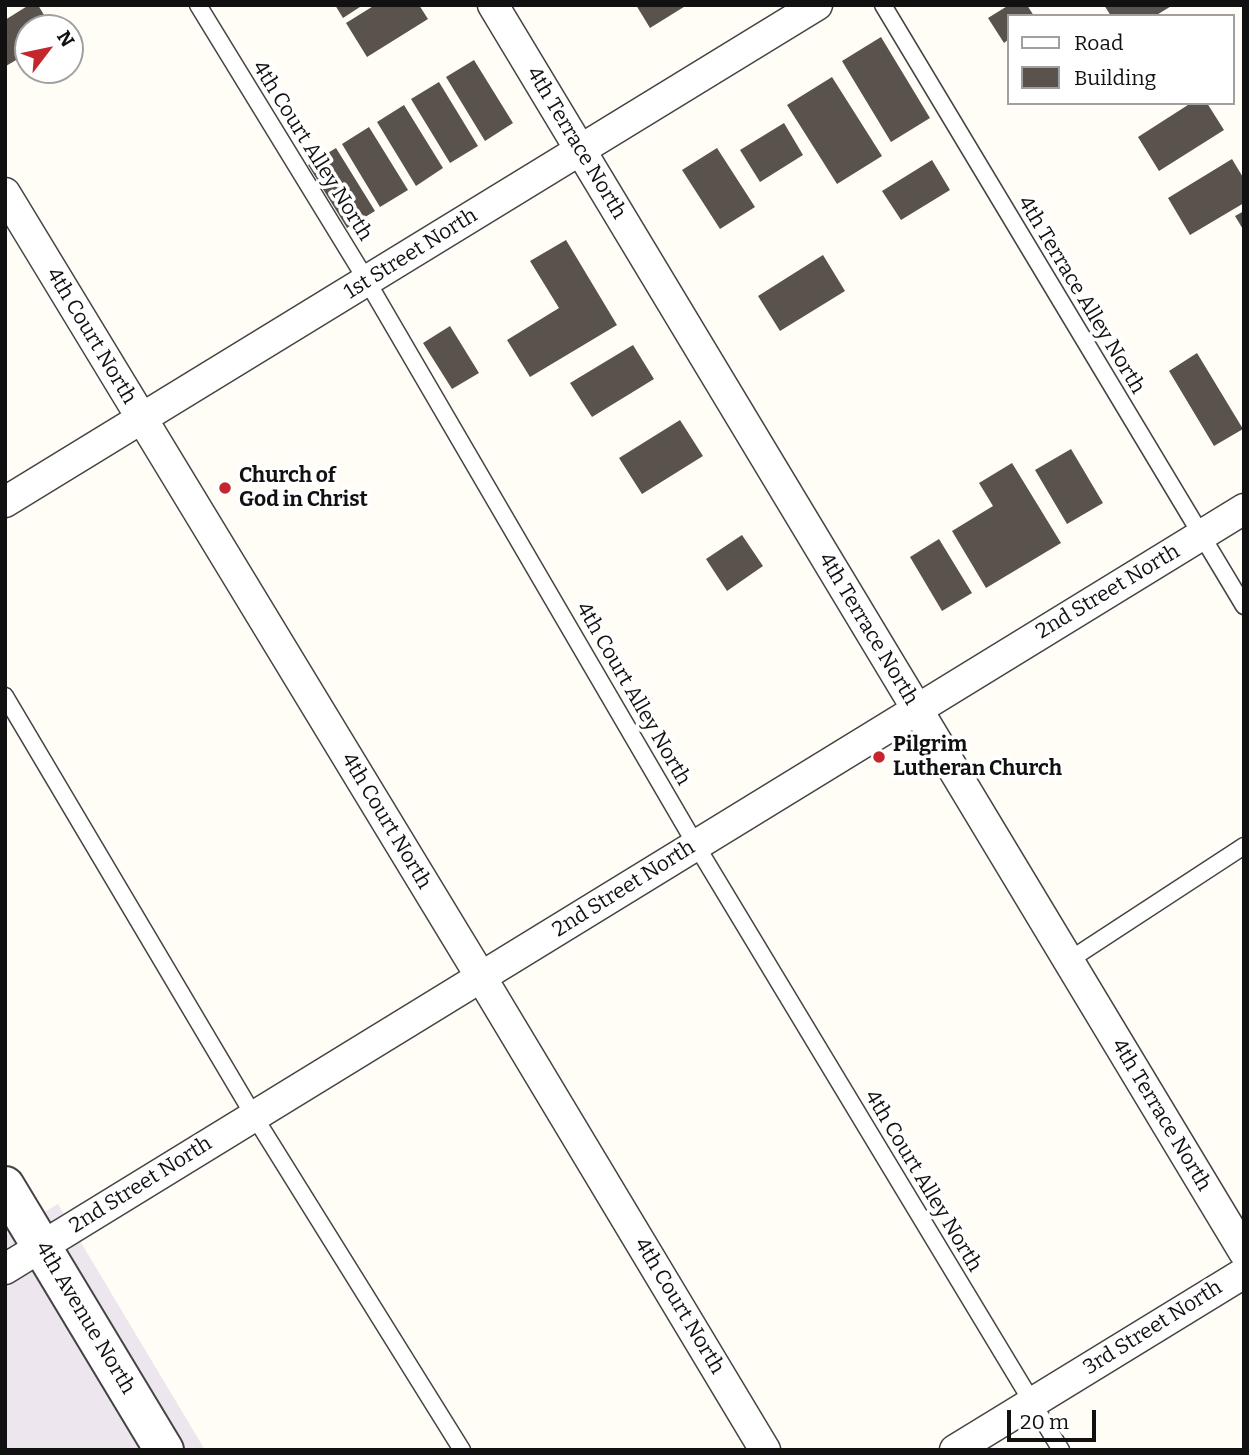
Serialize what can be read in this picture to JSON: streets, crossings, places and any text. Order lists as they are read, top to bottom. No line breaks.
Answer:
{"streets":{"street":["4th Terrace North","1st Street North","4th Court North","2nd Street North","4th Avenue North","3rd Street North"],"lane":["4th Court Alley North","4th Terrace Alley North"]},"crossings":[["4th Terrace North","1st Street North"],["4th Terrace North","2nd Street North"],["4th Court Alley North","1st Street North"],["4th Court Alley North","2nd Street North"],["4th Court Alley North","3rd Street North"],["1st Street North","4th Court North"],["4th Terrace Alley North","2nd Street North"],["4th Court North","2nd Street North"],["2nd Street North","4th Avenue North"]],"places":["Church of God in Christ","Pilgrim Lutheran Church"],"legend":["Road","Building"],"scale_bar":"20 m","north":"top right"}
